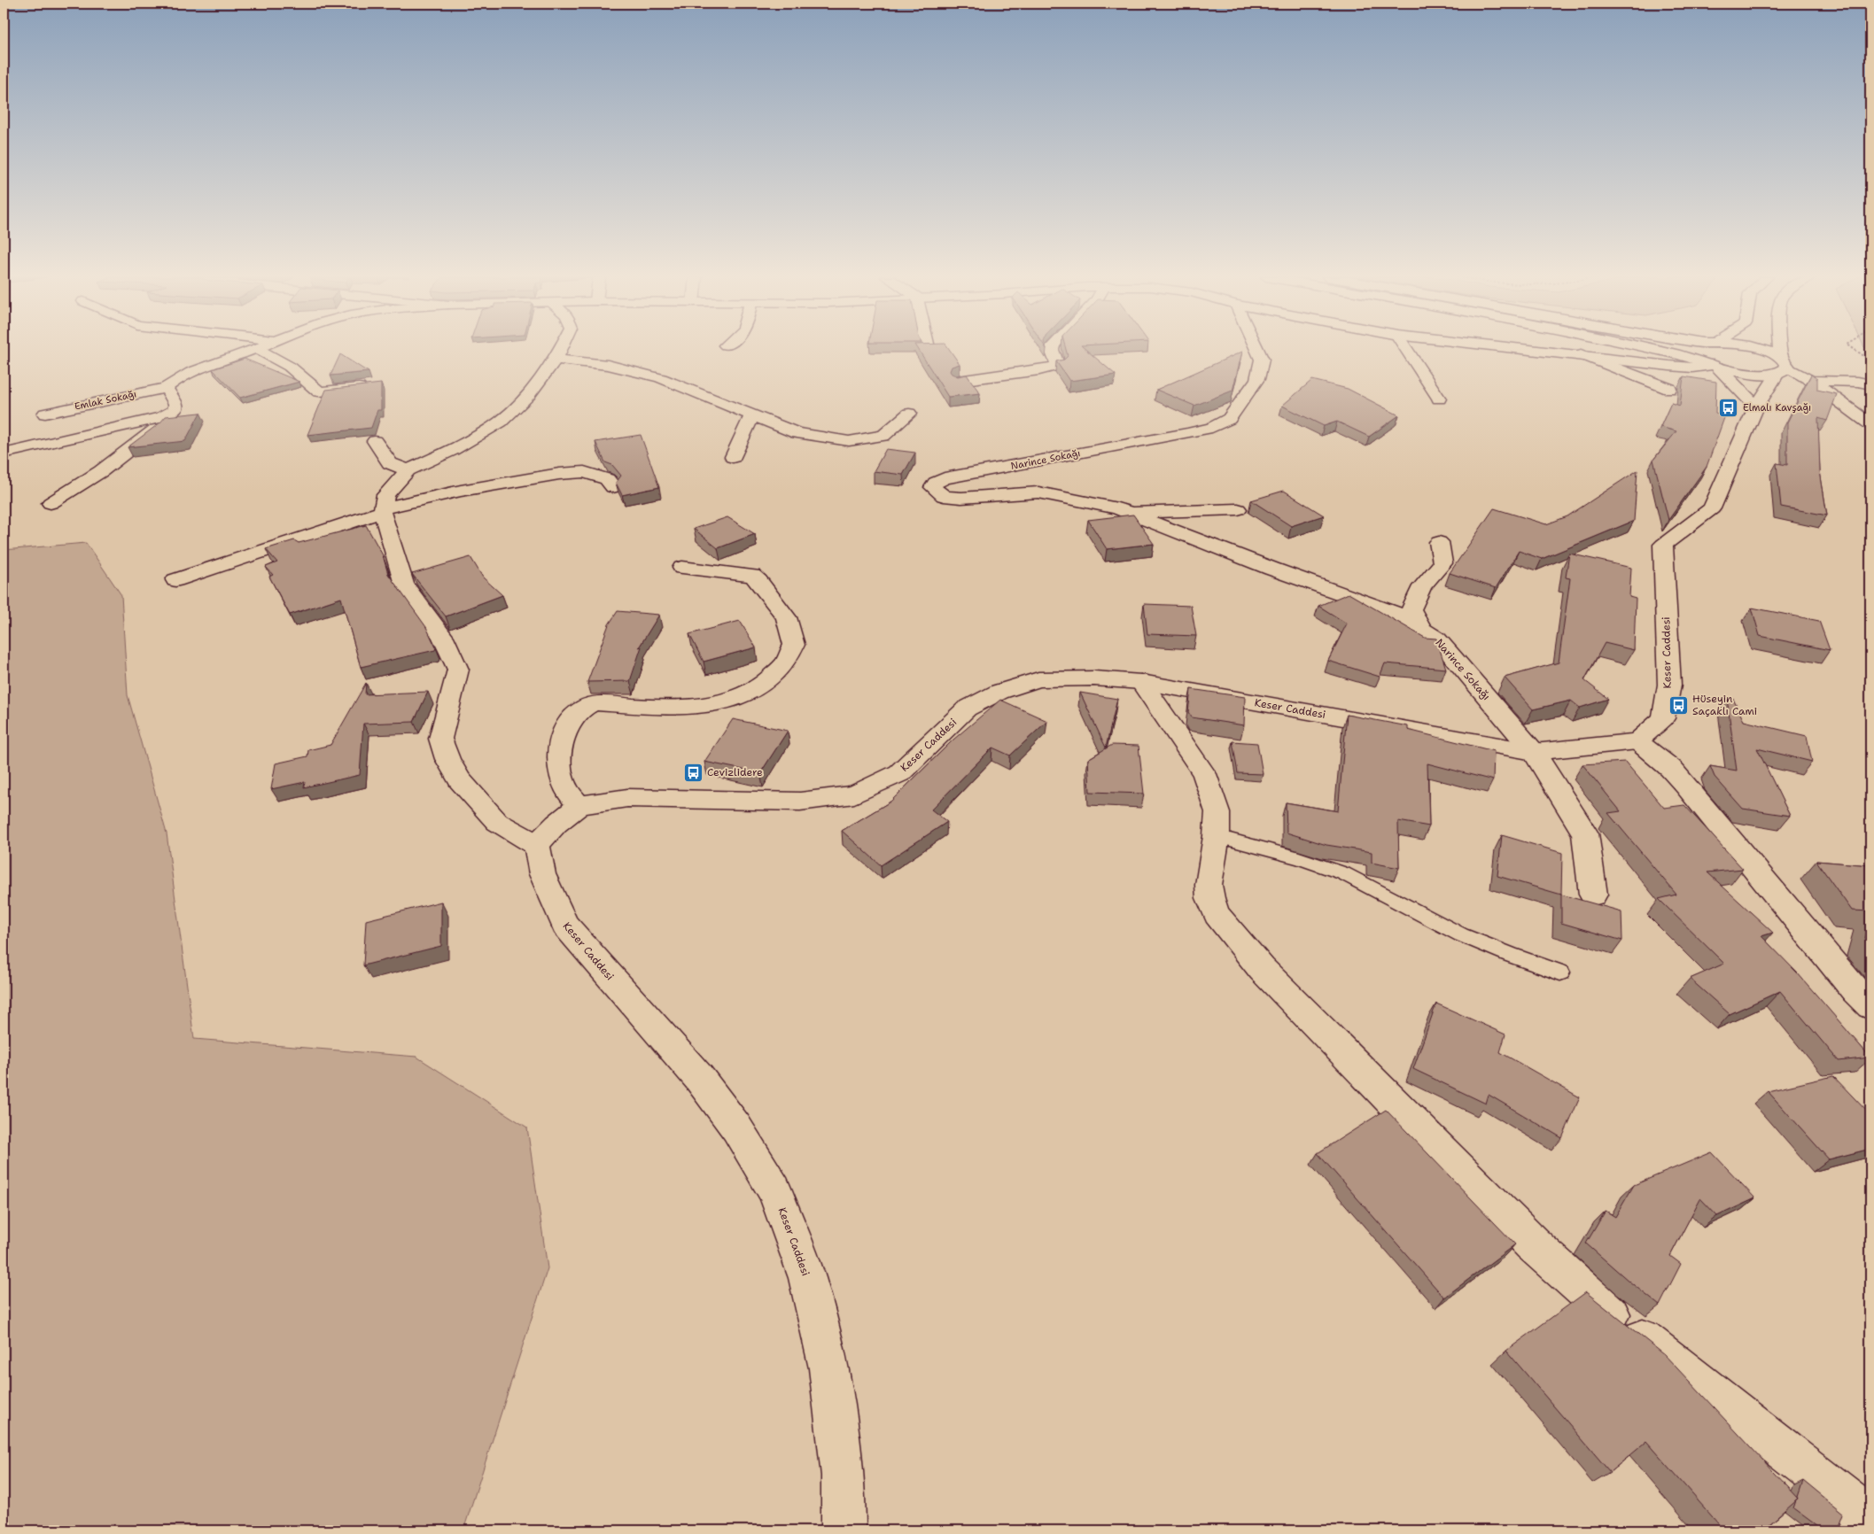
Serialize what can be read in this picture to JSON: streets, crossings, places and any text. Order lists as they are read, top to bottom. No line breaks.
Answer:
{"streets":{"main road":["Emlak Sokağı","Narince Sokağı","Keser Caddesi"]},"crossings":[["Narince Sokağı","Keser Caddesi"]],"places":{"bus stop":["Elmalı Kavşağı","Hüseyin Saçaklı Cami","Cevizlidere"]}}
